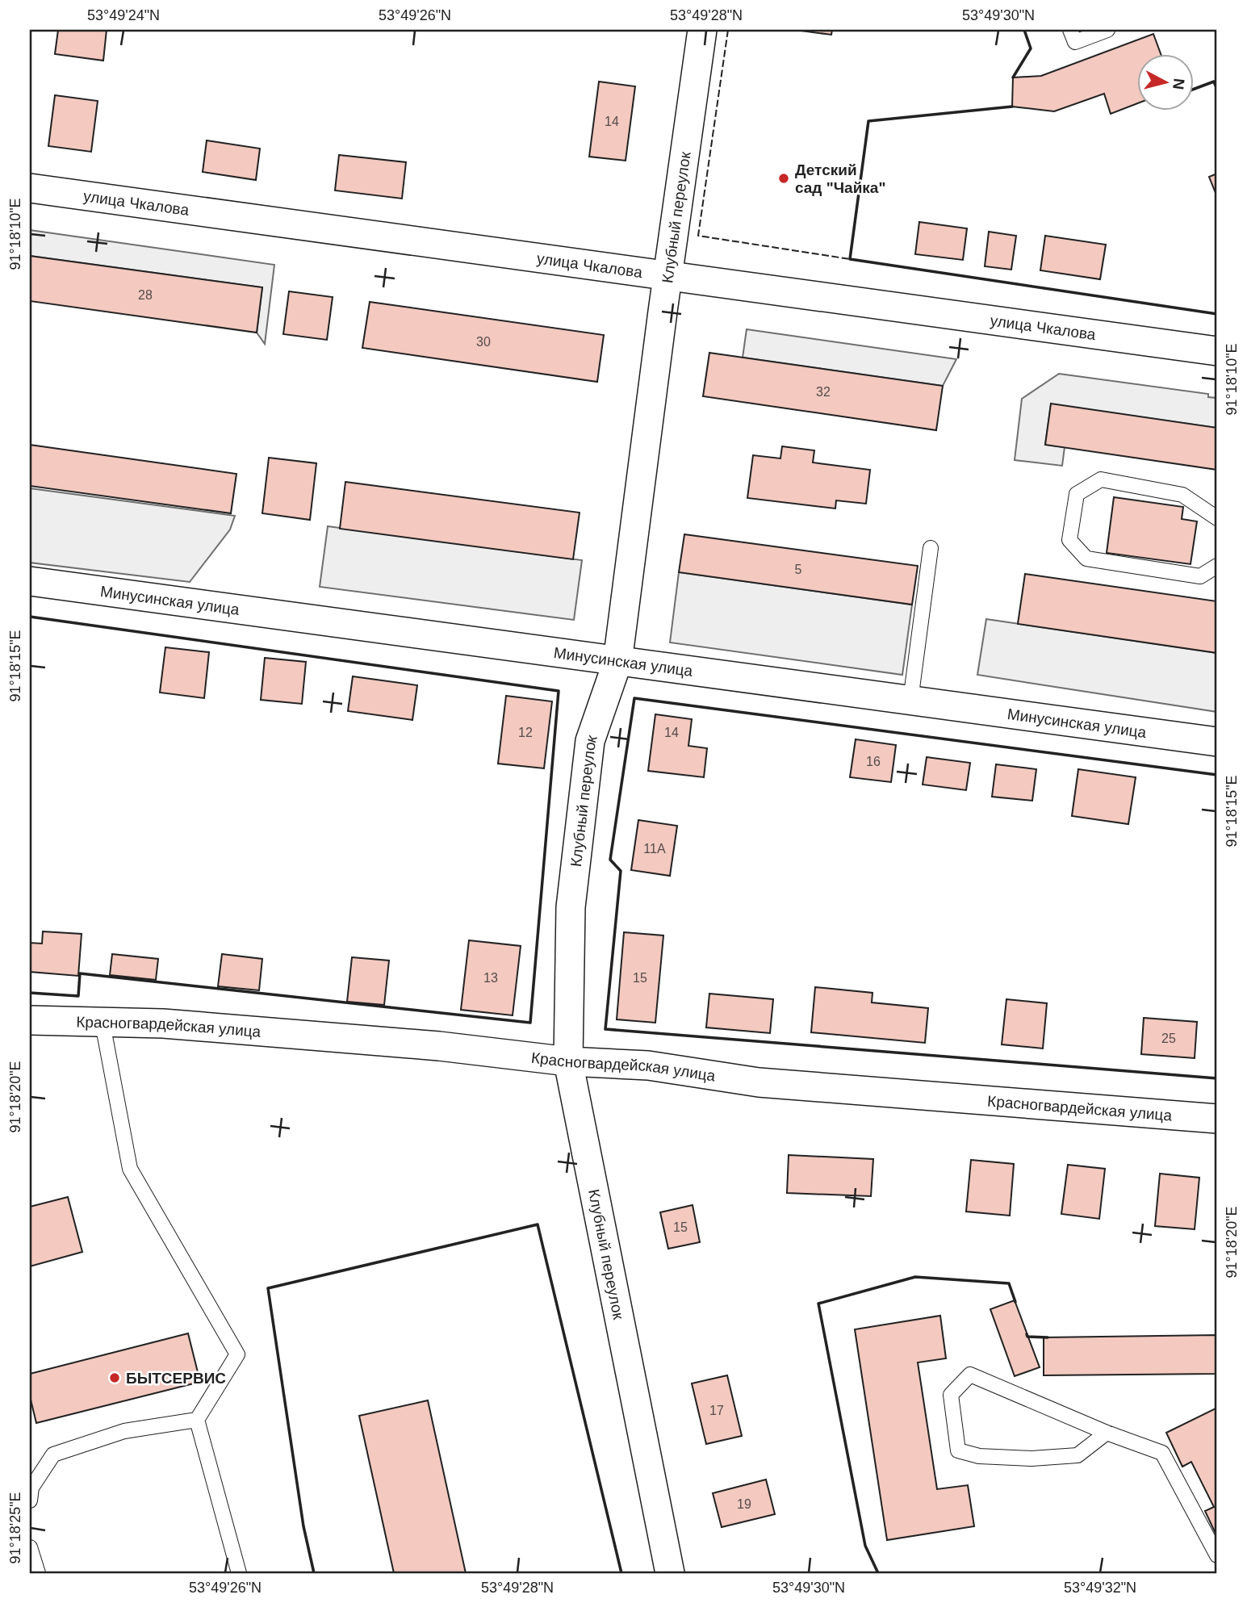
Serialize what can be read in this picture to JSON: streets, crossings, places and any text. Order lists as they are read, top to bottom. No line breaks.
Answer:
{"streets":{"street":["улица Чкалова","Клубный переулок","Минусинская улица","Красногвардейская улица"]},"crossings":[["улица Чкалова","Клубный переулок"],["Клубный переулок","Минусинская улица"],["Клубный переулок","Красногвардейская улица"]],"places":["Детский сад \"Чайка\"","БЫТСЕРВИС"],"house_numbers":["14","28","30","32","5","12","14","16","11А","13","15","25","15","17","19"],"north":"right","coordinates":["53°49'24\"N","53°49'26\"N","53°49'28\"N","53°49'30\"N","91°18'10\"E","91°18'15\"E","91°18'20\"E","91°18'25\"E","53°49'32\"N"]}
